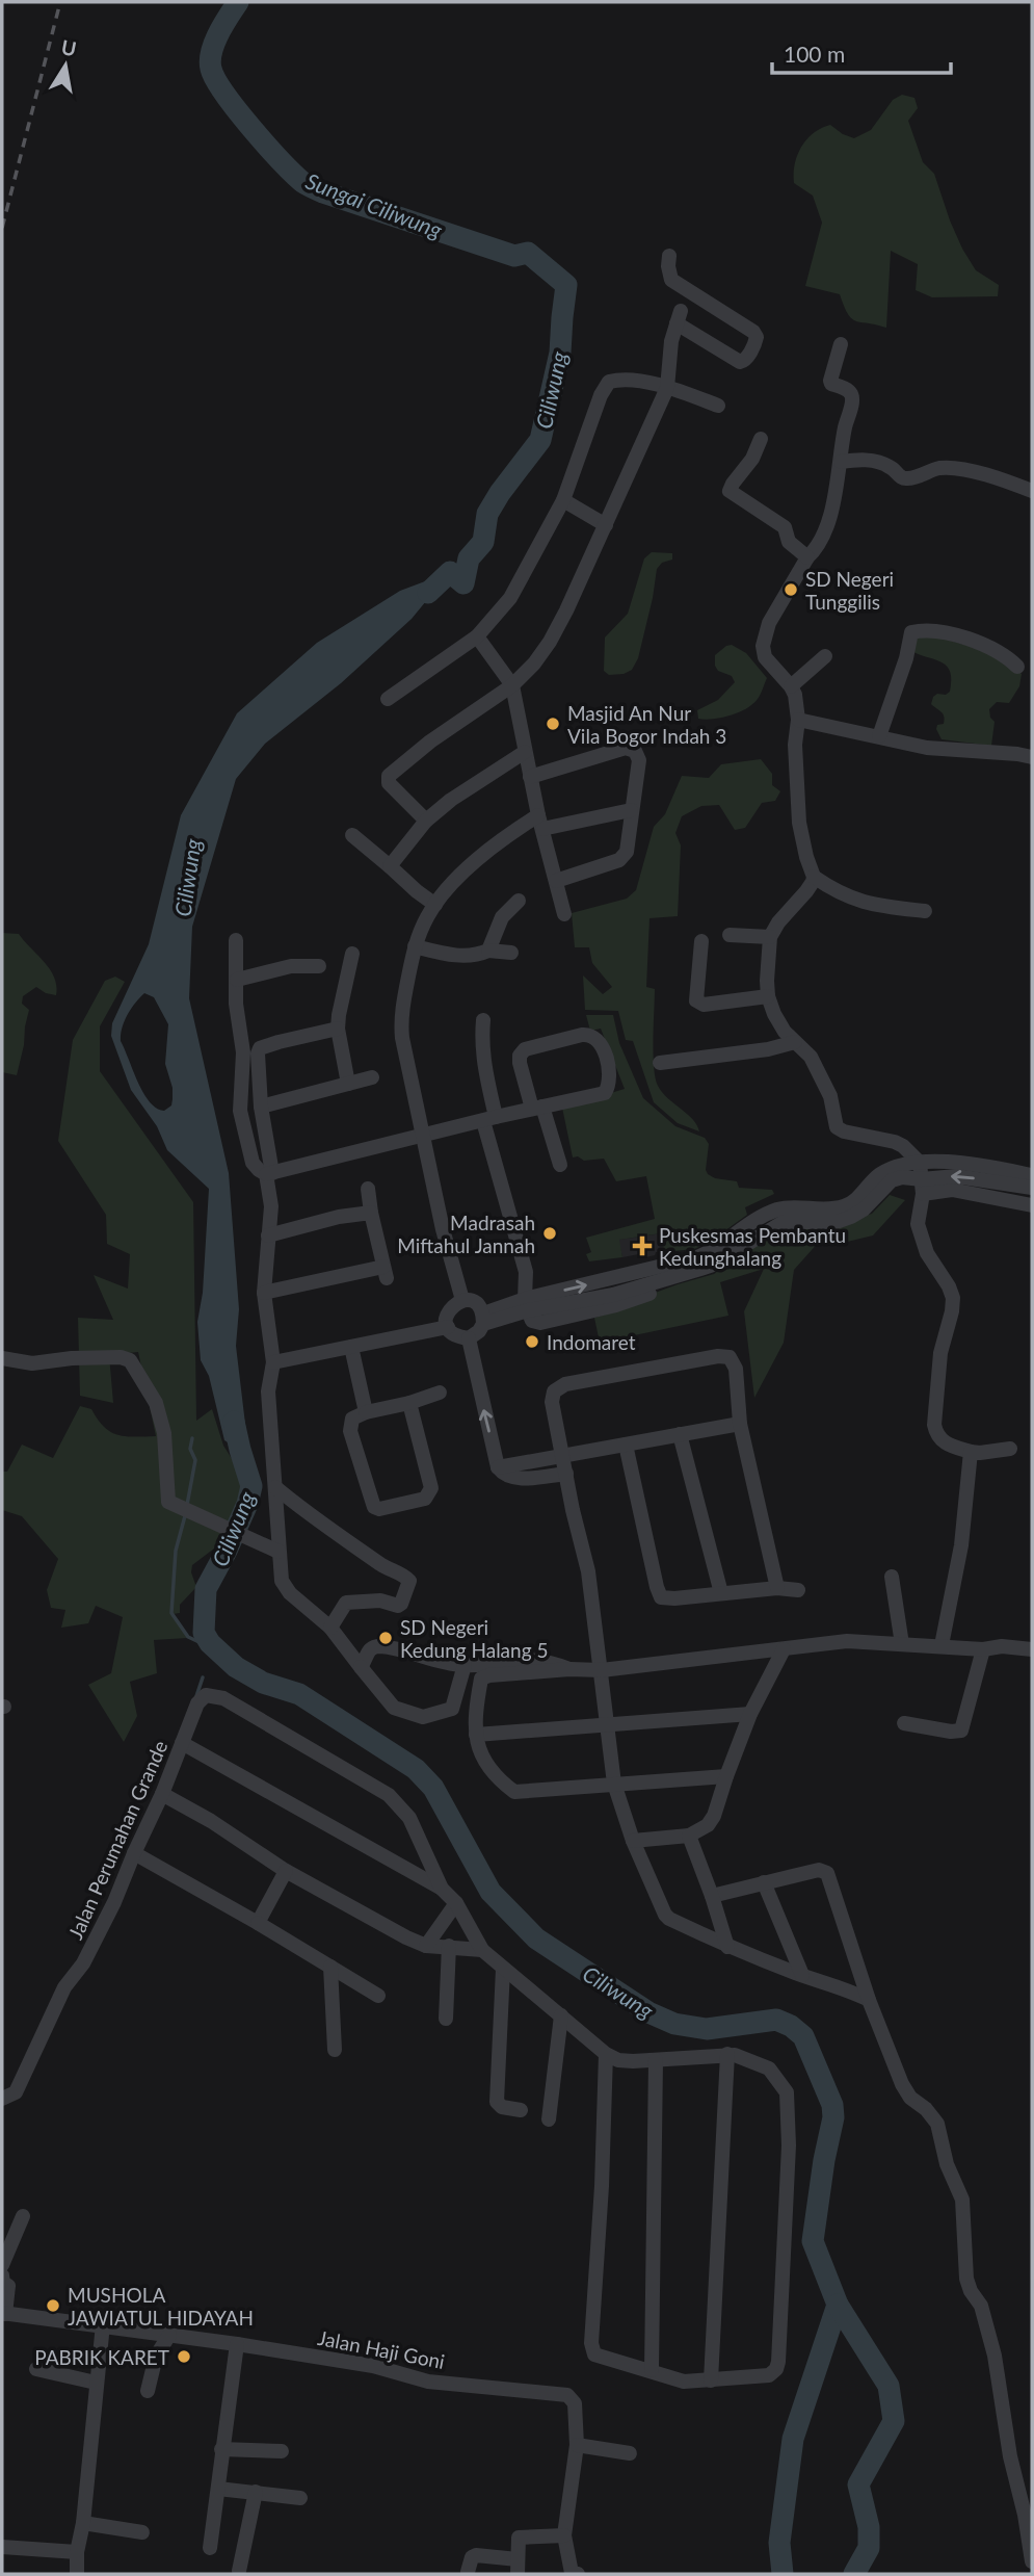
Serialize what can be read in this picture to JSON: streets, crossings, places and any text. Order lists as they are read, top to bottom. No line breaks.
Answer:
{"streets":{"street":["Jalan Perumahan Grande","Jalan Haji Goni"]},"water":["Sungai Ciliwung","Ciliwung"],"places":{"other":["SD Negeri Tunggilis","Masjid An Nur Vila Bogor Indah 3","Madrasah Miftahul Jannah","Indomaret","SD Negeri Kedung Halang 5","MUSHOLA JAWIATUL HIDAYAH","PABRIK KARET"],"health":["Puskesmas Pembantu Kedunghalang"]},"scale_bar":"100 m","north":"top"}
